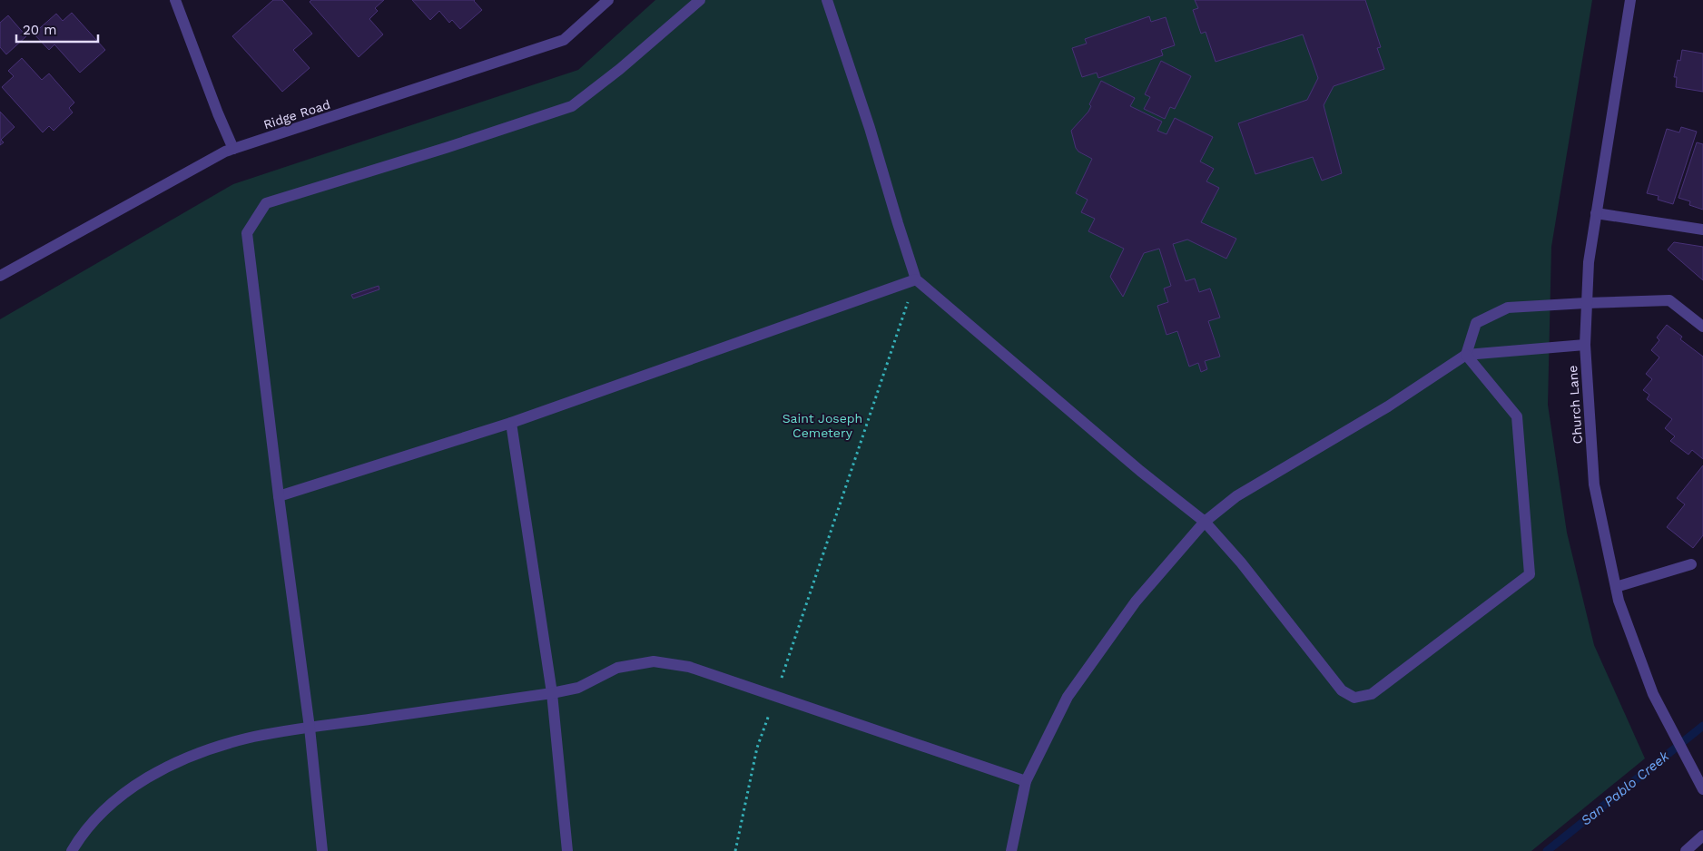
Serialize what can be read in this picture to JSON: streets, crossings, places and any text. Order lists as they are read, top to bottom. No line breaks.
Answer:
{"streets":{"street":["Ridge Road","Church Lane"]},"water":["San Pablo Creek"],"parks":["Saint Joseph Cemetery"],"scale_bar":"20 m"}
